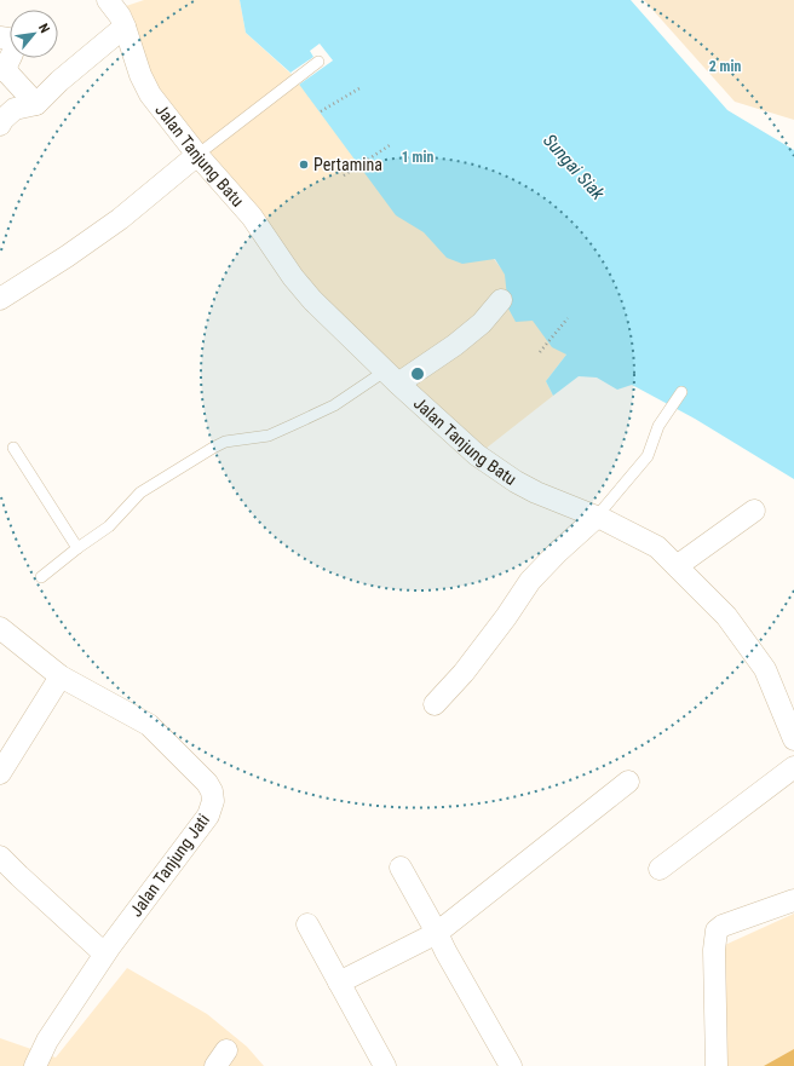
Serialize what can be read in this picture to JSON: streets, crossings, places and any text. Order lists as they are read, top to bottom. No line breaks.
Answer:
{"streets":{"street":["Jalan Tanjung Batu","Jalan Tanjung Jati"]},"water":["Sungai Siak"],"places":["Pertamina"],"north":"top right","rings":["2 min","1 min"]}
